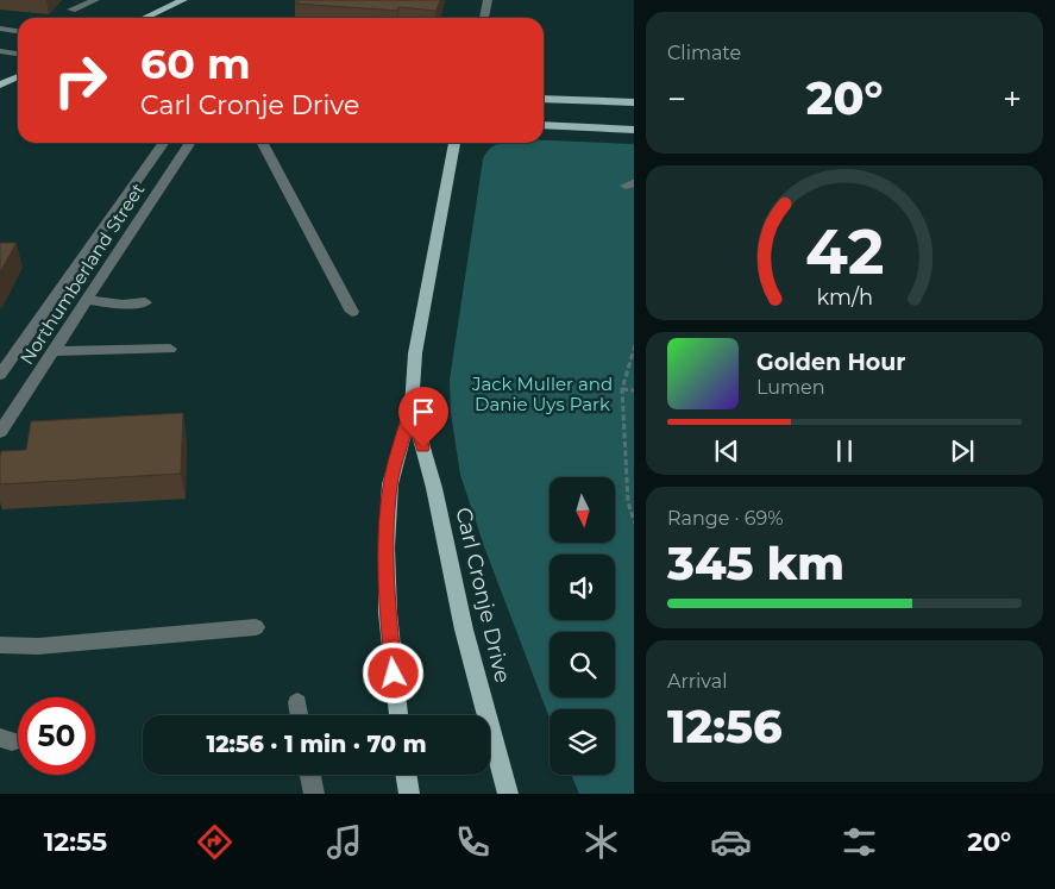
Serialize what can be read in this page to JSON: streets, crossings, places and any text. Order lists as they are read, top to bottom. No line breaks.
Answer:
{"streets":{"main road":["Carl Cronje Drive"],"street":["Northumberland Street"]},"parks":["Jack Muller and Danie Uys Park"],"north":"bottom","page":{"tile":["Climate",["Range · 69%","345 km"],["Arrival","12:56"]],"turn":["60 m","Carl Cronje Drive"],"heat":["−","20°","+"],"song":["Golden Hour","Lumen"],"limit":"50","trip":"12:56 · 1 min · 70 m","tabs":["12:55","20°"],"gauge":["42","km/h"]}}
